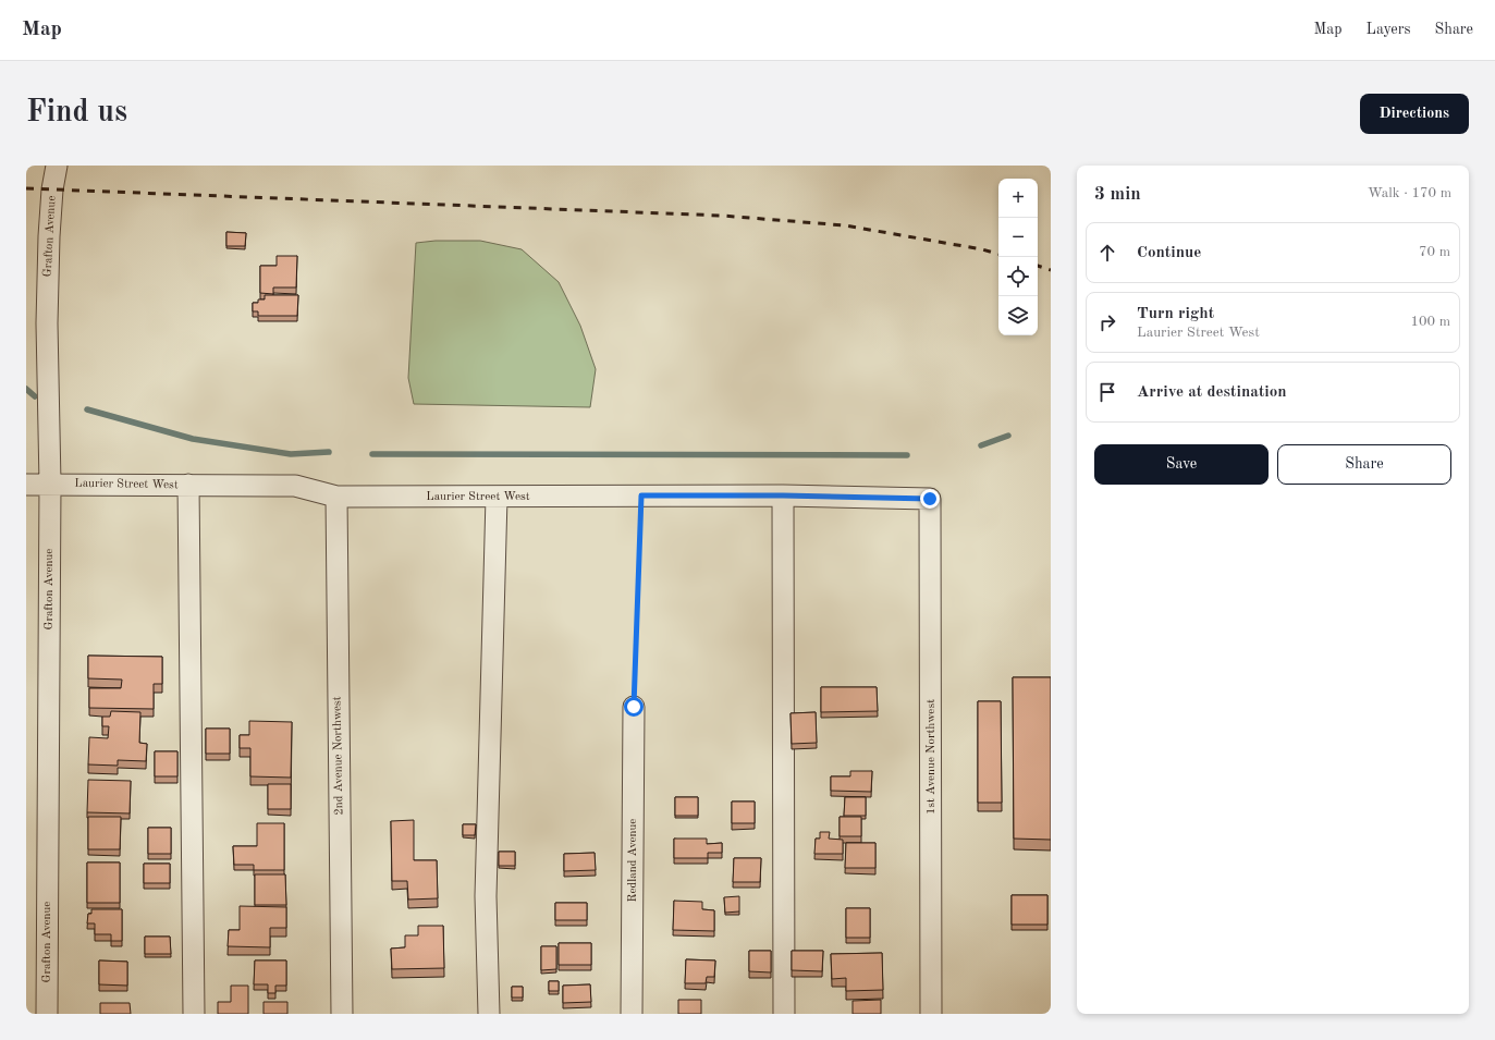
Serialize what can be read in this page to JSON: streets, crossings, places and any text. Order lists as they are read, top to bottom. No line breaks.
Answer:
{"streets":{"street":["Grafton Avenue","Laurier Street West","2nd Avenue Northwest","1st Avenue Northwest","Redland Avenue"]},"crossings":[["Grafton Avenue","Laurier Street West"],["Laurier Street West","2nd Avenue Northwest"],["Laurier Street West","1st Avenue Northwest"]],"page":{"header":"Map","nav":["Map","Layers","Share"],"buttons":["Directions",["Save","Share"]],"title":"Find us","heading":["3 min","Walk · 170 m"],"map_buttons":["+","−"],"list":[["Continue","70 m"],["Turn right","Laurier Street West","100 m"],"Arrive at destination"]}}
